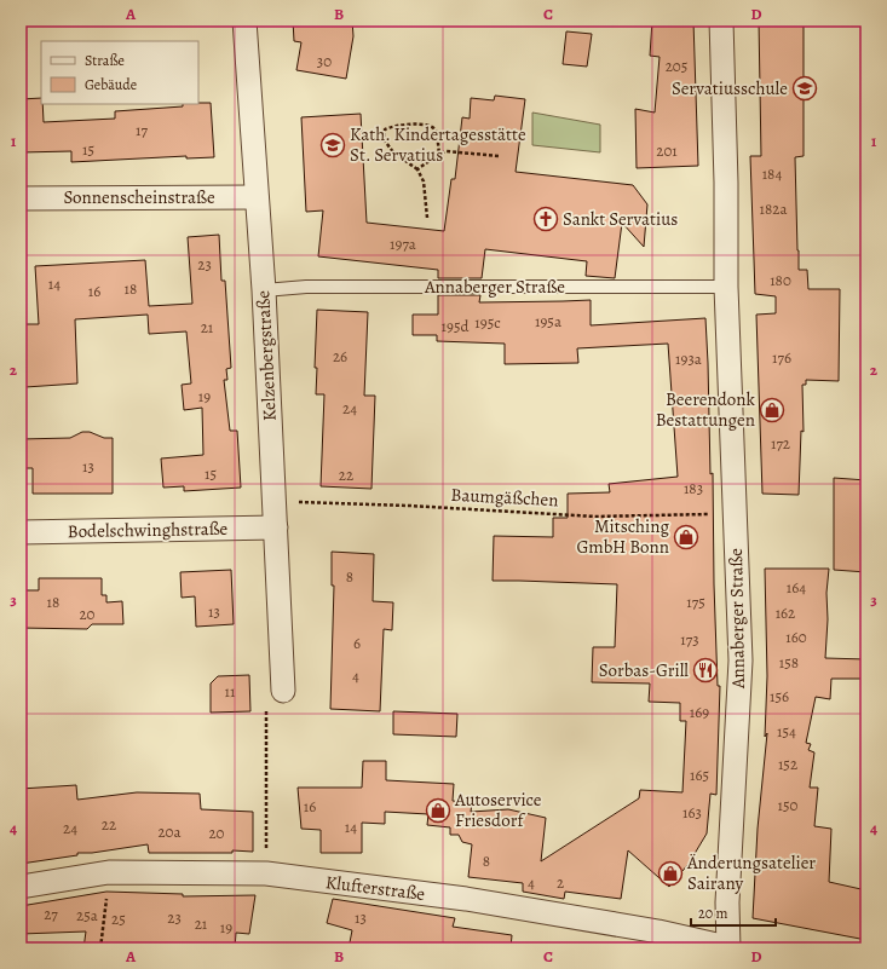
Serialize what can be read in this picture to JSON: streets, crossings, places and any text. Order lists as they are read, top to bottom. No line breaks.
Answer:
{"streets":{"street":["Sonnenscheinstraße","Annaberger Straße","Kelzenbergstraße","Bodelschwinghstraße","Klufterstraße"],"path":["Baumgäßchen"]},"crossings":[["Sonnenscheinstraße","Kelzenbergstraße"],["Annaberger Straße","Kelzenbergstraße"],["Annaberger Straße","Baumgäßchen"],["Annaberger Straße","Klufterstraße"],["Kelzenbergstraße","Baumgäßchen"],["Kelzenbergstraße","Bodelschwinghstraße"]],"places":{"school or university":["Servatiusschule","Kath. Kindertagesstätte St. Servatius"],"church":["Sankt Servatius"],"shop":["Beerendonk Bestattungen","Mitsching GmbH Bonn","Autoservice Friesdorf","Änderungsatelier Sairany"],"restaurant":["Sorbas-Grill"]},"house_numbers":["30","205","17","15","201","184","182a","197a","23","180","14","18","16","195a","195c","195d","21","26","176","193a","19","24","172","13","15","22","183","8","164","18","175","13","162","20","160","173","6","158","4","11","156","169","154","152","165","150","16","163","22","14","24","20a","20","8","4","2","27","25a","23","13","25","21","19"],"legend":["Straße","Gebäude"],"scale_bar":"20 m","grid":{"columns":["A","B","C","D"],"rows":["1","2","3","4"]}}
